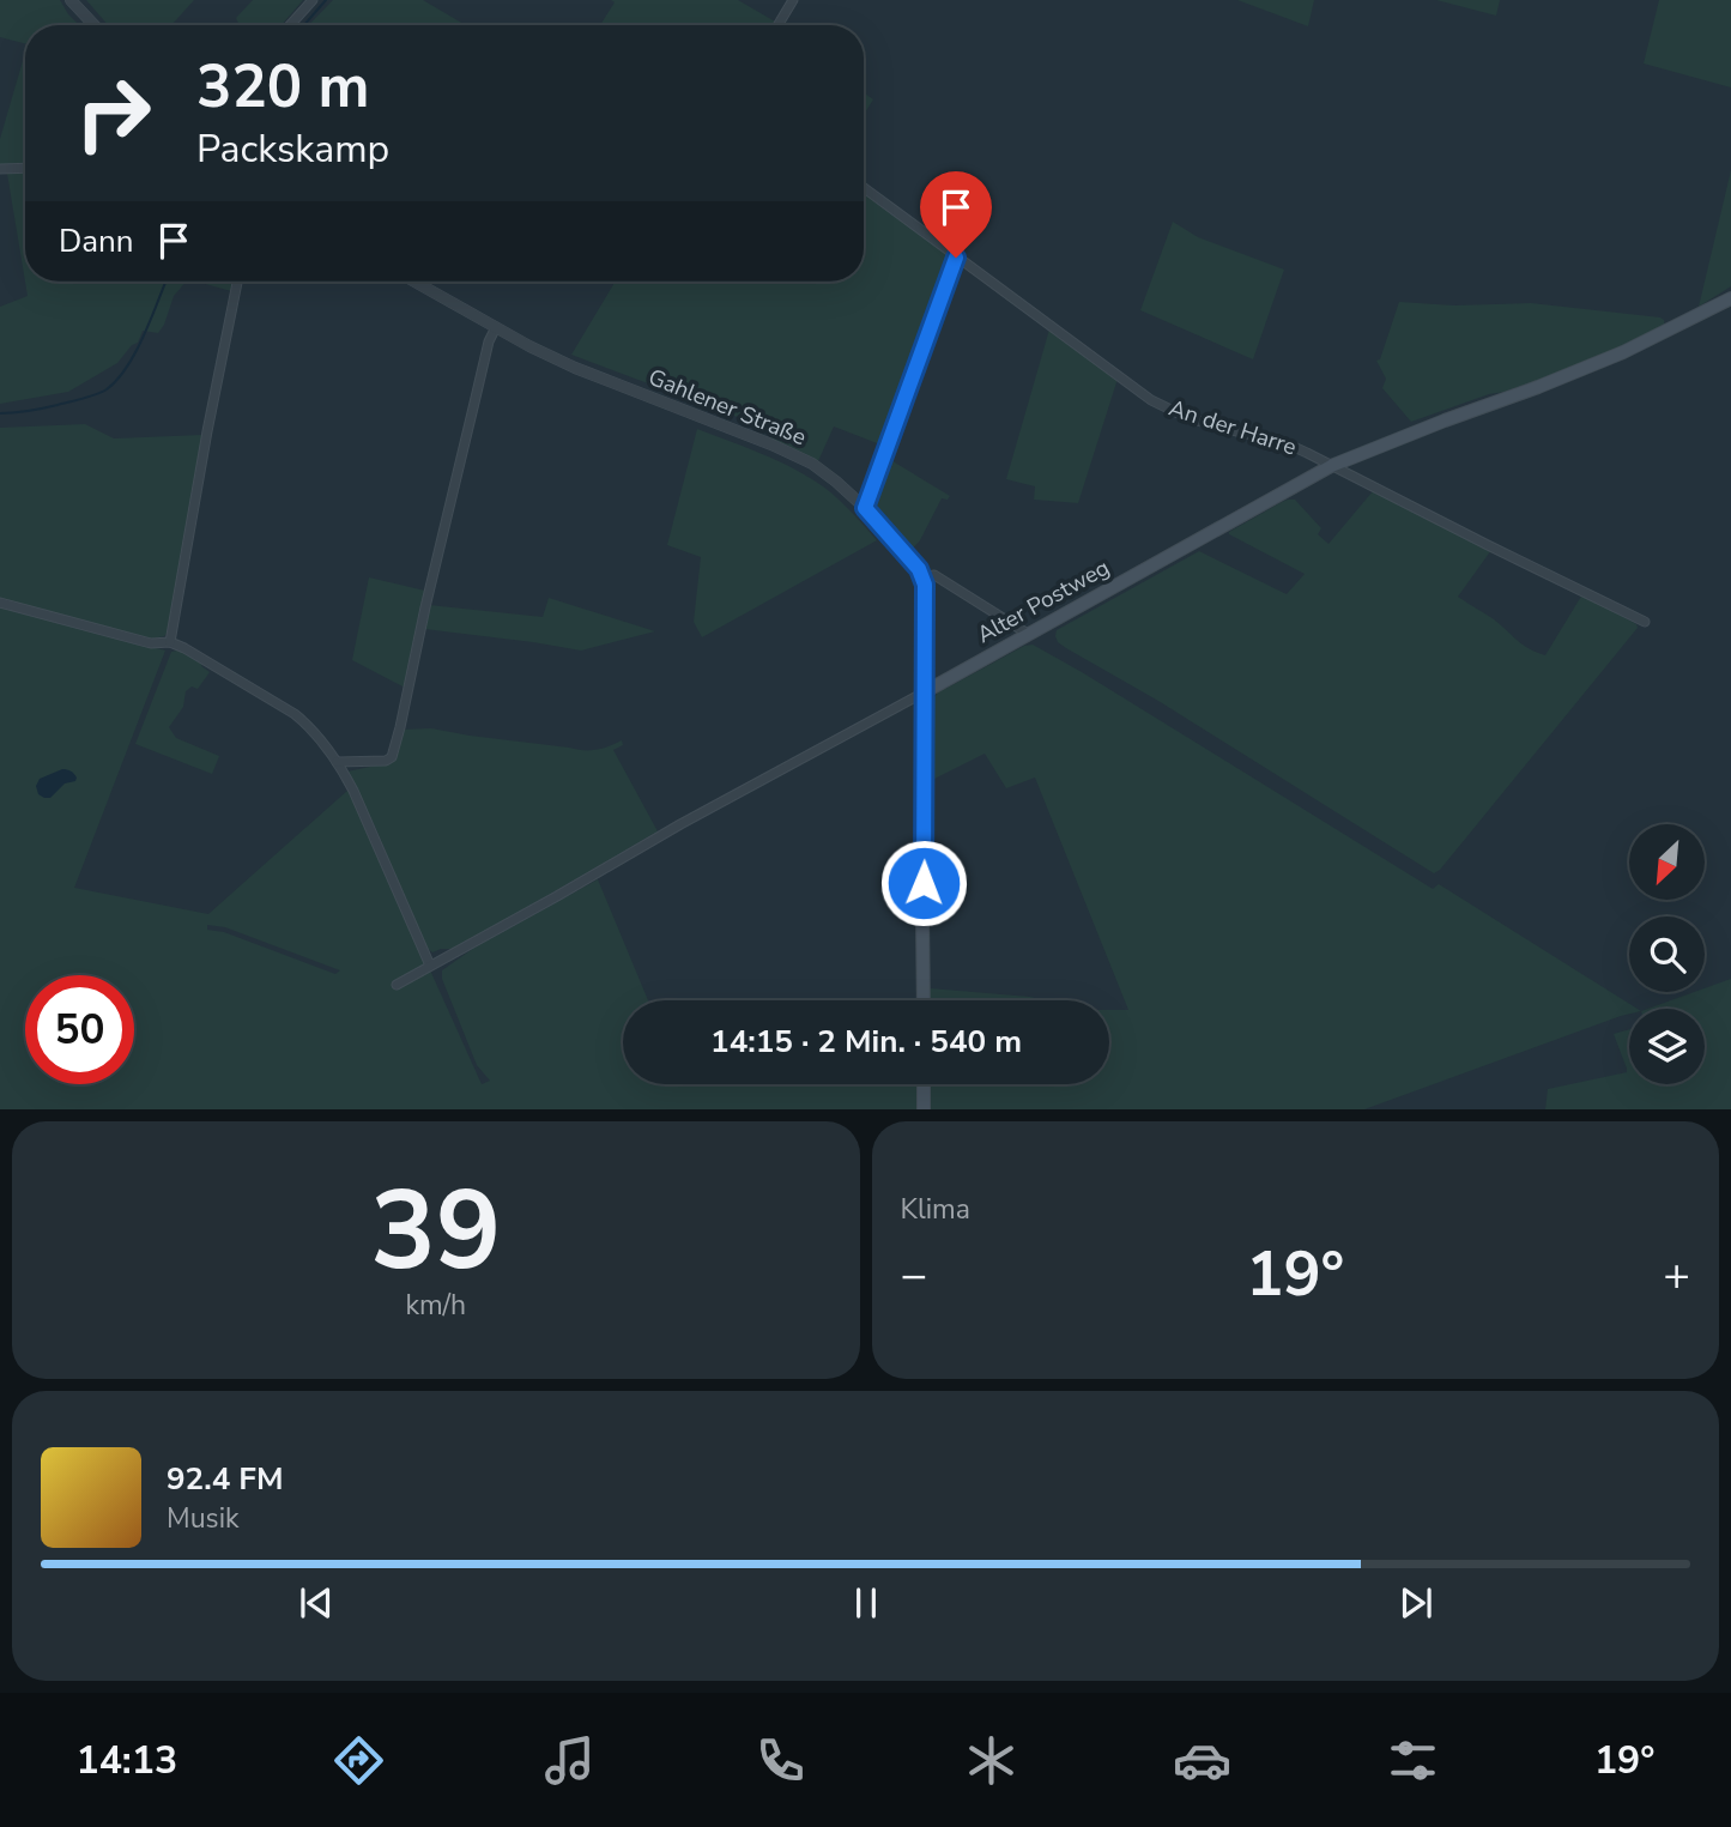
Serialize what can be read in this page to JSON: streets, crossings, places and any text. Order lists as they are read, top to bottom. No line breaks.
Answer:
{"streets":{"main road":["Alter Postweg"],"street":["Gahlener Straße","An der Harre"]},"crossings":[["An der Harre","Alter Postweg"]],"north":"bottom left","page":{"turn":["320 m","Packskamp"],"then":"Dann","limit":"50","trip":"14:15 · 2 Min. · 540 m","tile":[["39","km/h"],"Klima"],"heat":["−","19°","+"],"song":["92.4 FM","Musik"],"tabs":["14:13","19°"]}}
